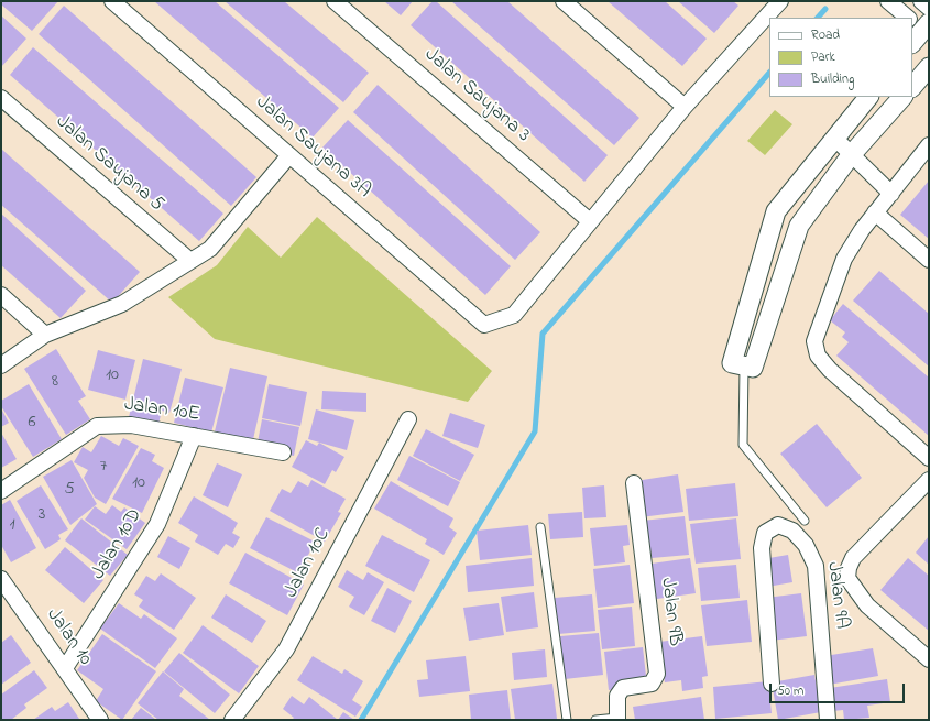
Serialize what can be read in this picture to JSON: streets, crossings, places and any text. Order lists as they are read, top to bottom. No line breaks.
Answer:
{"streets":{"street":["Jalan Saujana 3","Jalan Saujana 3A","Jalan Saujana 5","Jalan 10E","Jalan 10D","Jalan 10C","Jalan 9A","Jalan 9B","Jalan 10"]},"crossings":[["Jalan Saujana 3","Jalan Saujana 3A"],["Jalan 10E","Jalan 10D"],["Jalan 10D","Jalan 10"]],"house_numbers":["10","8","6","7","10","5","3","1"],"legend":["Road","Park","Building"],"scale_bar":"50 m"}
